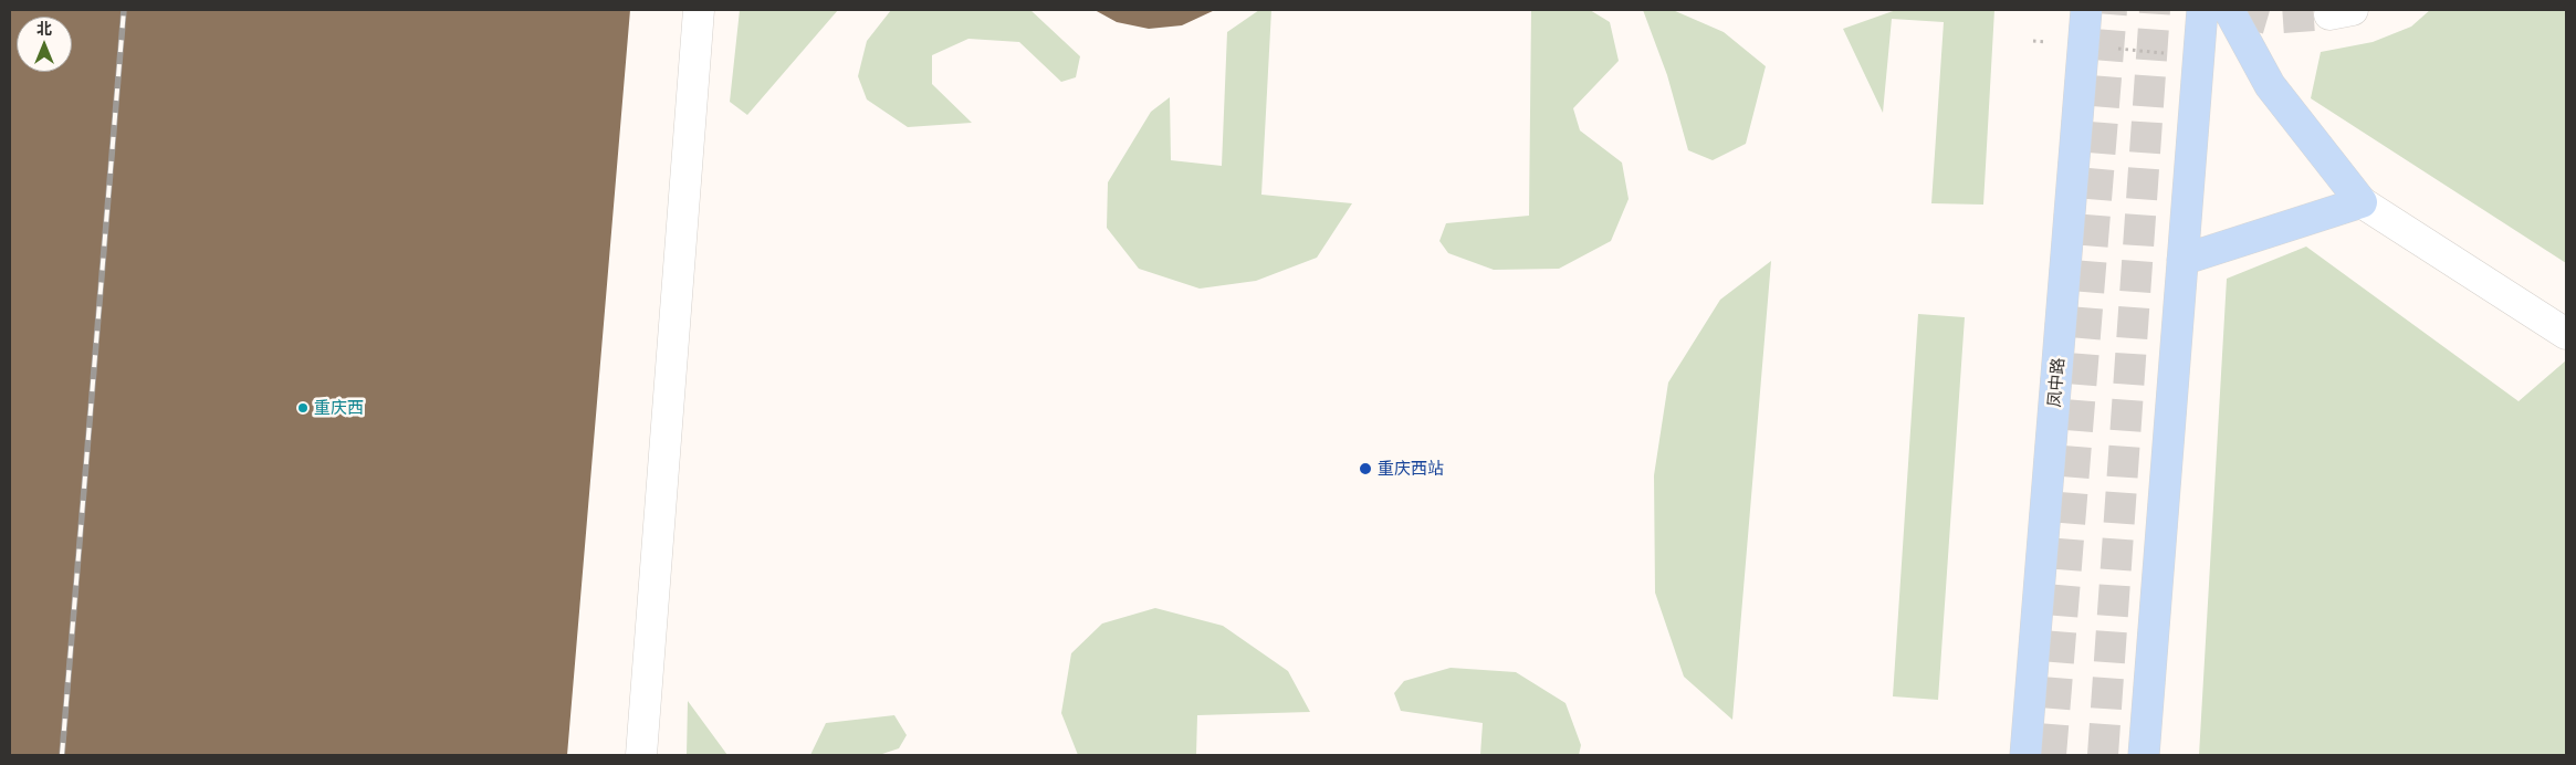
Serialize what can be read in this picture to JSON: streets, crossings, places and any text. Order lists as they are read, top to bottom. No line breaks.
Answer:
{"streets":{"main road":["凤中路"]},"places":["重庆西","重庆西站"],"north":"top"}
